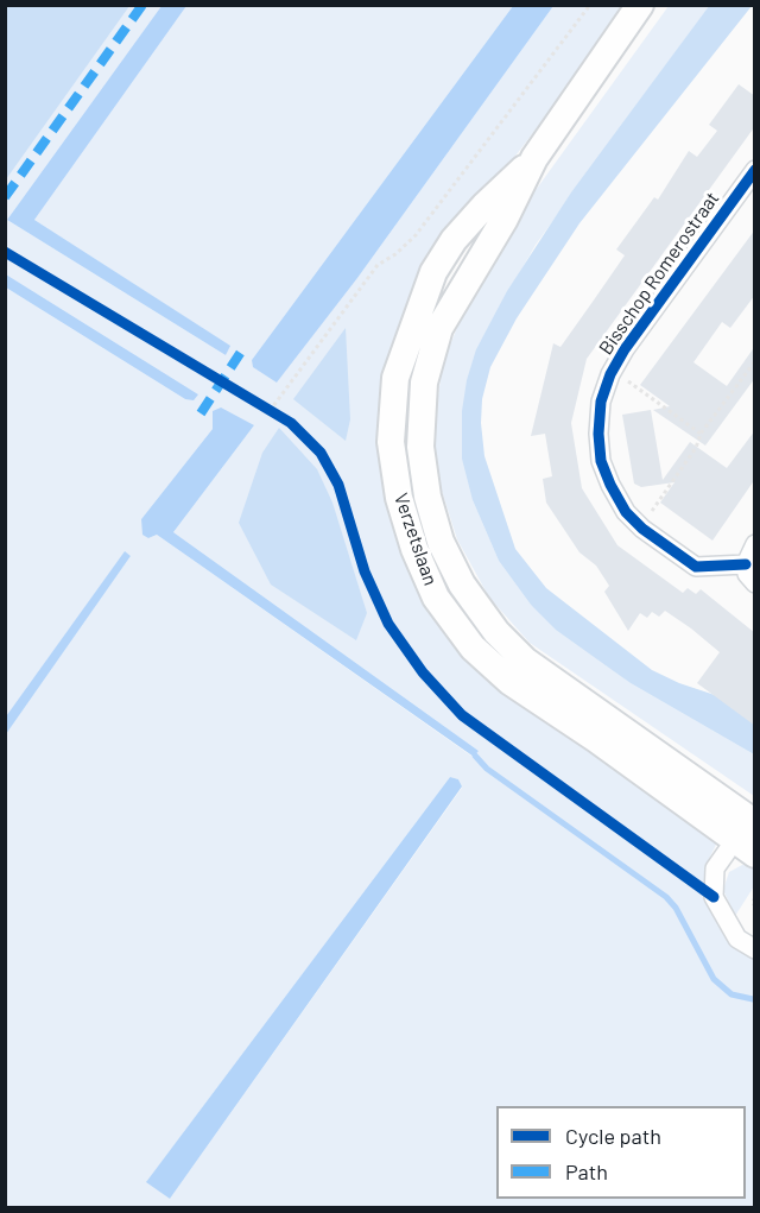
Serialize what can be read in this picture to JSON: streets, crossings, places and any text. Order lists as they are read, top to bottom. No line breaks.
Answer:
{"streets":{"main road":["Verzetslaan"],"street":["Bisschop Romerostraat"]},"legend":["Cycle path","Path"]}
